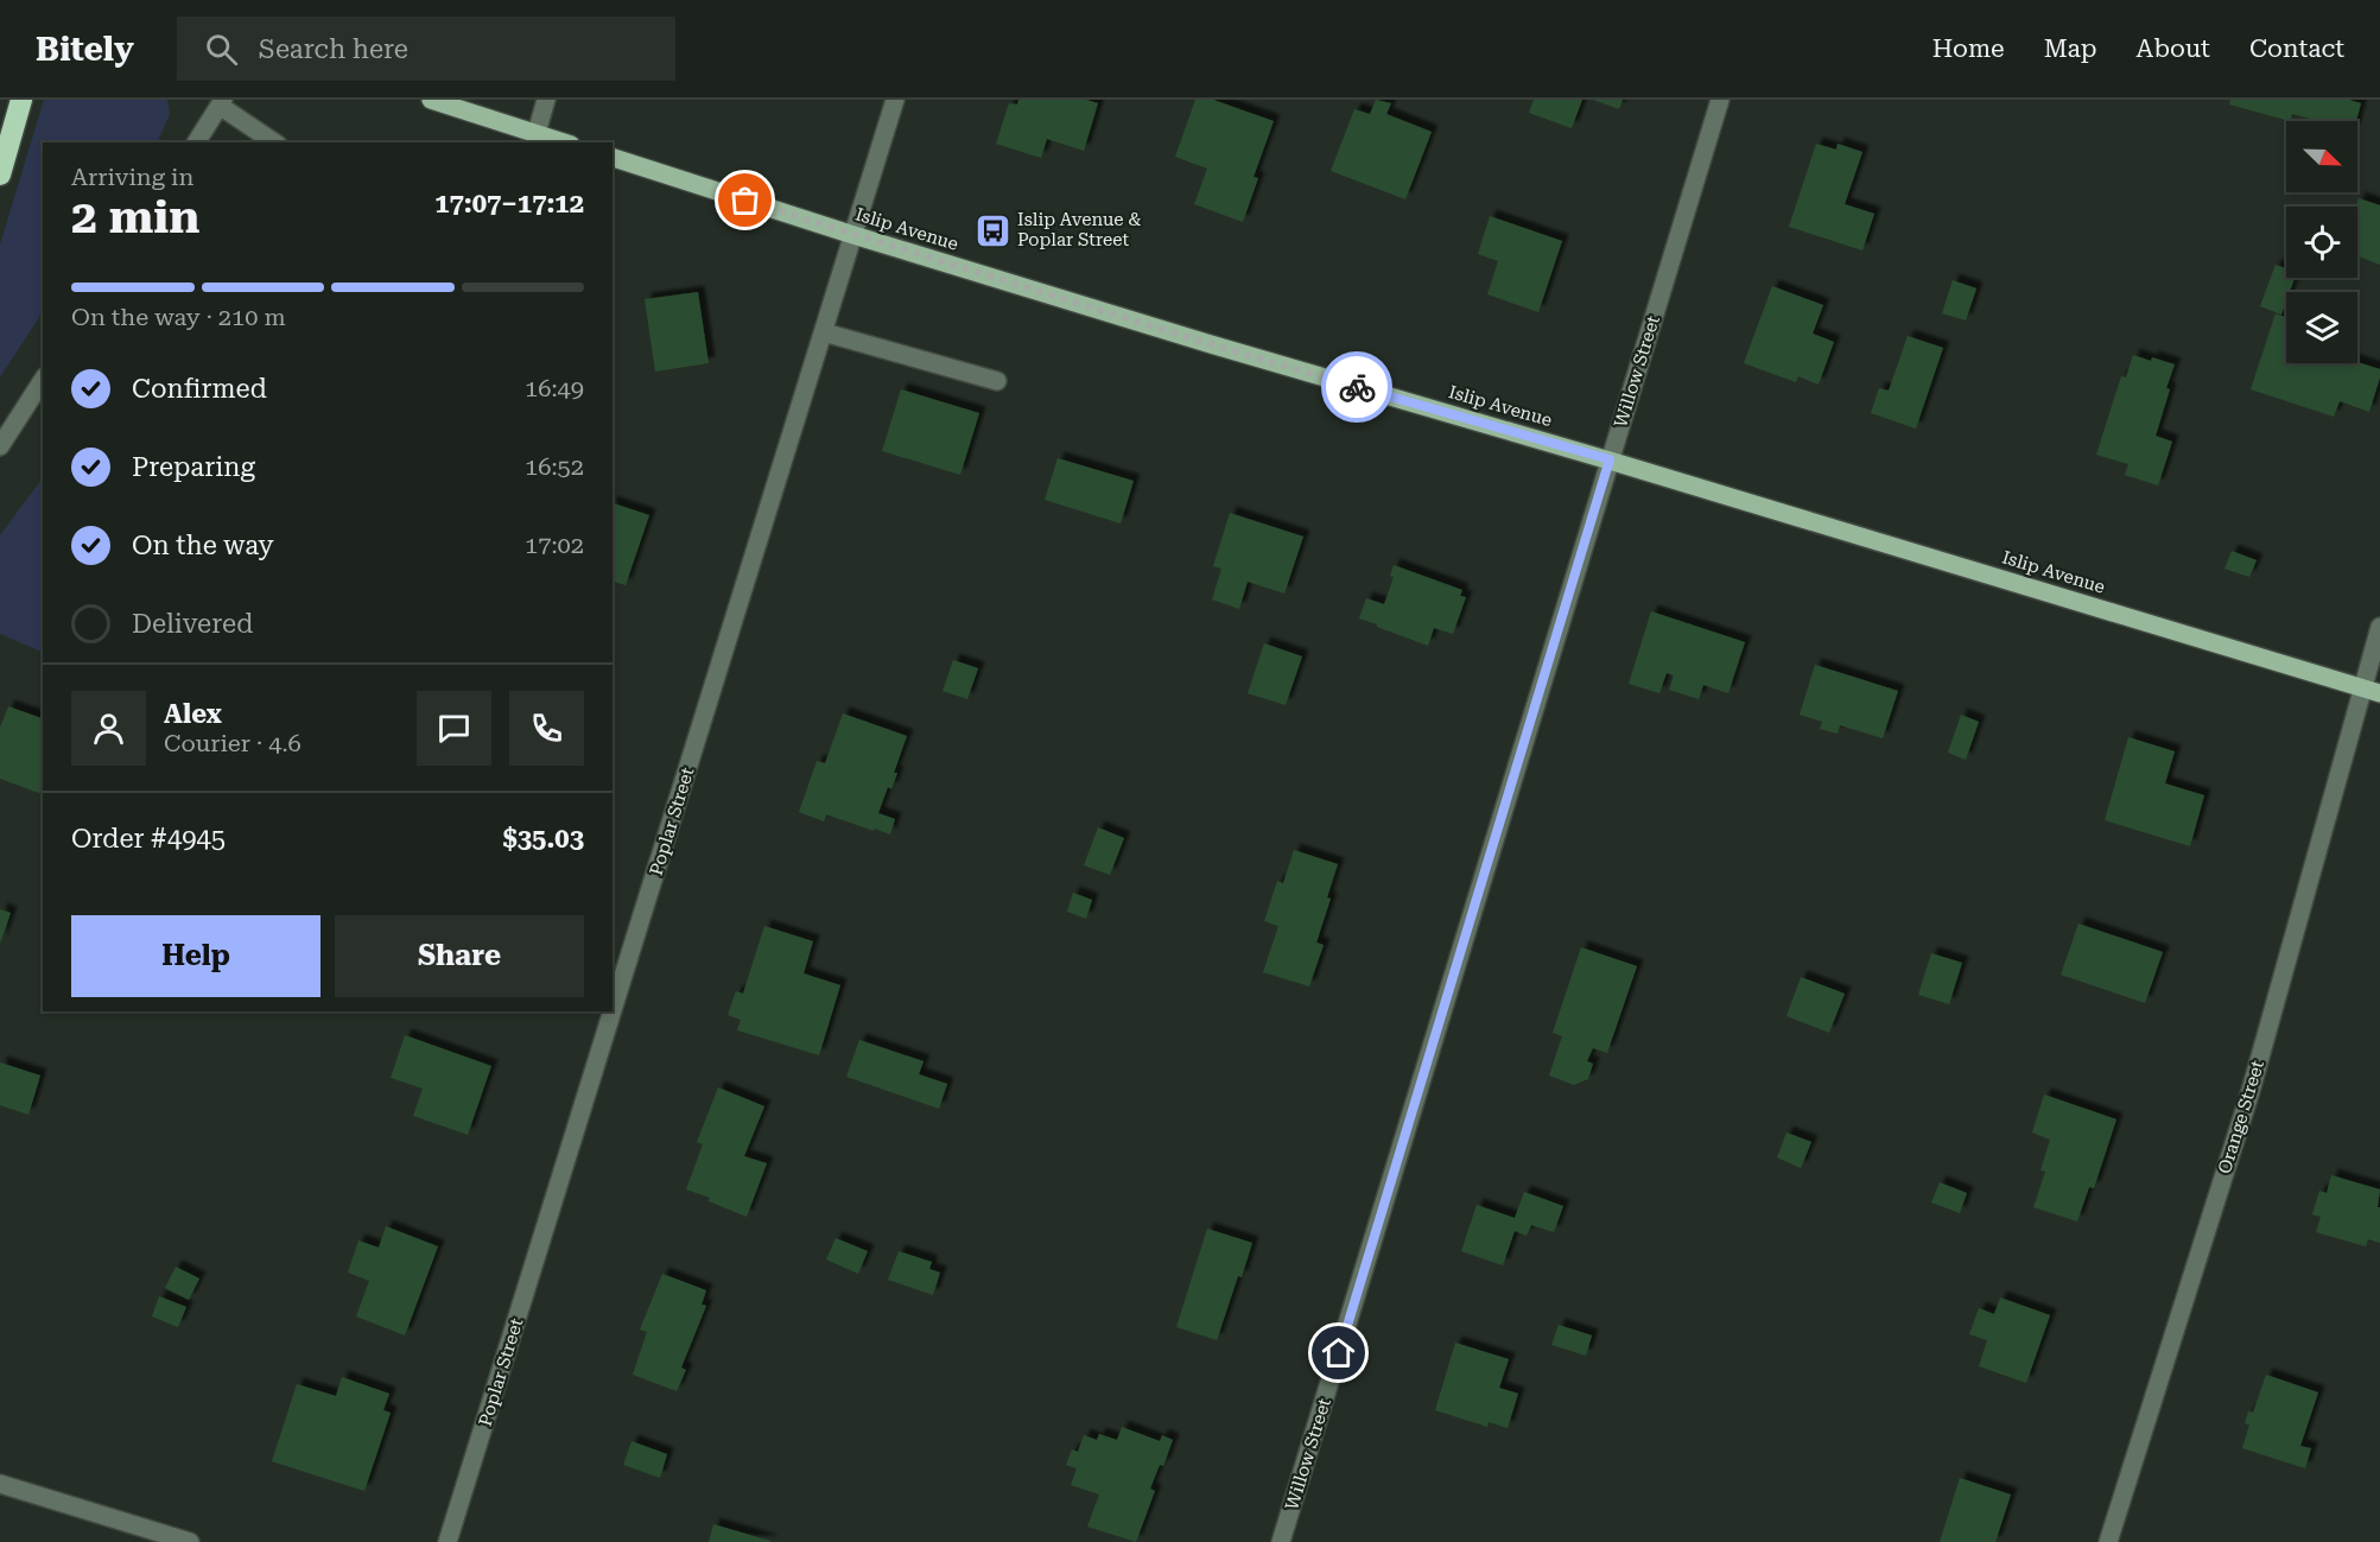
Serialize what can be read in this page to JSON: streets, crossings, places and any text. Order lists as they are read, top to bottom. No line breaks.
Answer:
{"streets":{"main road":["Islip Avenue"],"street":["Willow Street","Poplar Street","Orange Street"]},"crossings":[["Islip Avenue","Willow Street"],["Islip Avenue","Poplar Street"],["Islip Avenue","Orange Street"]],"places":{"bus stop":["Islip Avenue & Poplar Street"]},"north":"bottom right","page":{"header":"Bitely","search":"Search here","nav":["Home","Map","About","Contact"],"heading":["2 min","Arriving in","17:07–17:12"],"panel":["Alex","Courier · 4.6","Order #4945","$35.03"],"bar":"On the way · 210 m","list":[["Confirmed","16:49"],["Preparing","16:52"],["On the way","17:02"],"Delivered"],"buttons":["Help","Share"]}}
